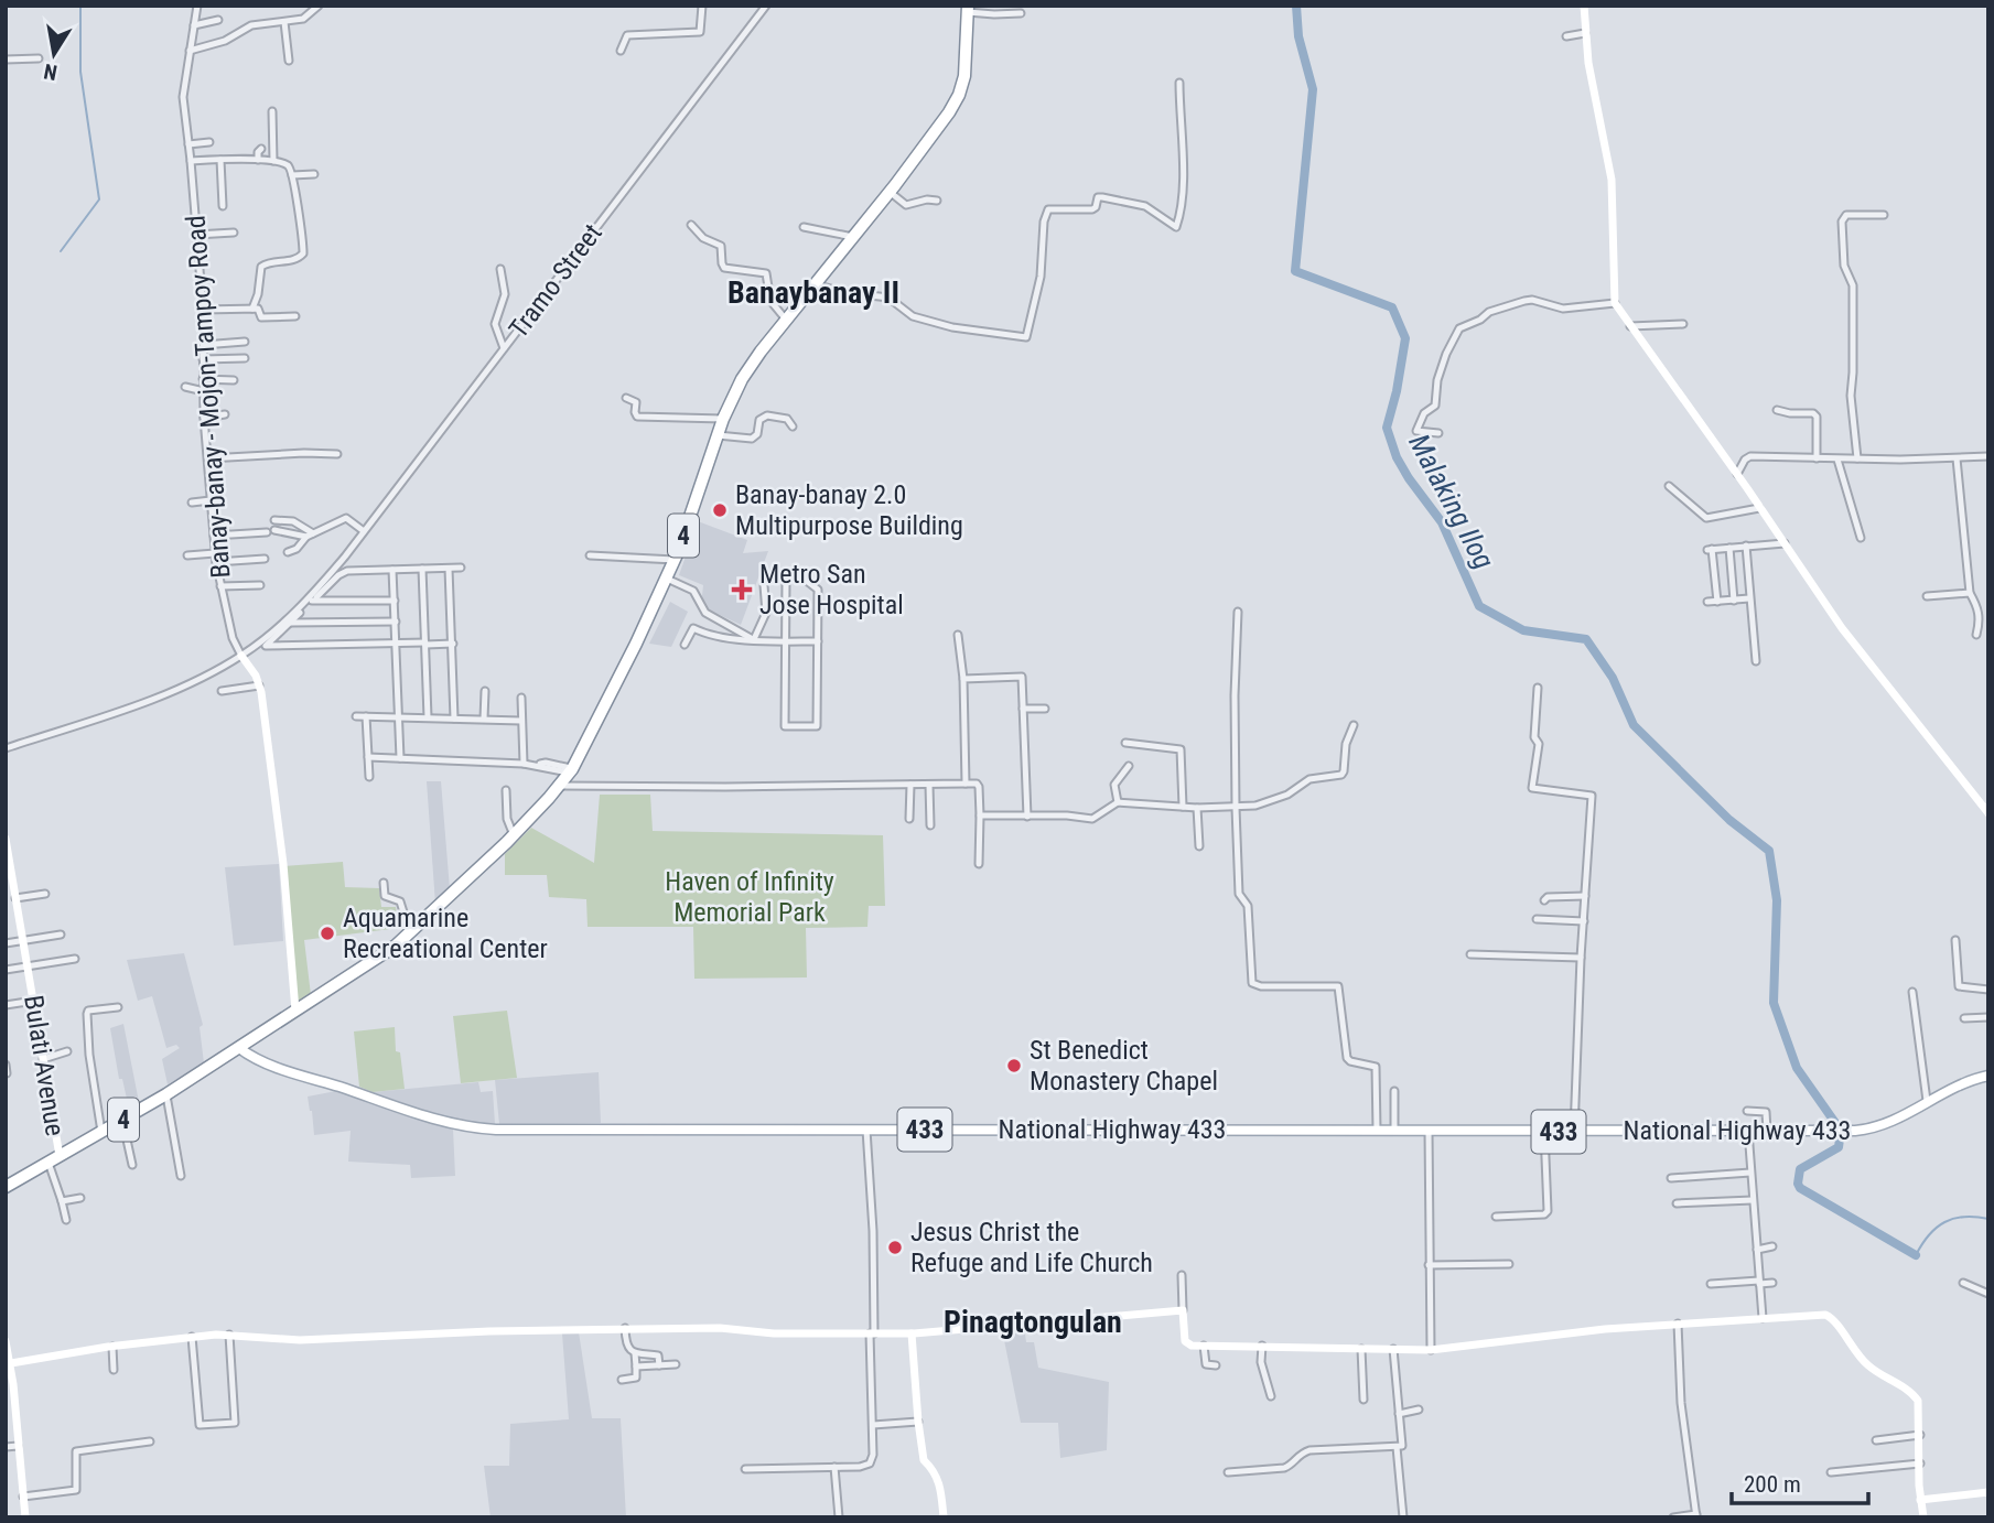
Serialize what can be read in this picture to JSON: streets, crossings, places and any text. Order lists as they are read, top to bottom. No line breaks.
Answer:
{"streets":{"highway":["4"],"main road":["433","National Highway 433"],"street":["Tramo Street","Banay-banay - Mojon-Tampoy Road","Bulati Avenue"]},"crossings":[["Tramo Street","Banay-banay - Mojon-Tampoy Road"],["Banay-banay - Mojon-Tampoy Road","4"],["4","Bulati Avenue"],["4","National Highway 433"]],"districts":["Banaybanay II","Pinagtongulan"],"water":["Malaking Ilog"],"parks":["Haven of Infinity Memorial Park"],"places":{"other":["Banay-banay 2.0 Multipurpose Building","Aquamarine Recreational Center","St Benedict Monastery Chapel","Jesus Christ the Refuge and Life Church"],"health":["Metro San Jose Hospital"]},"scale_bar":"200 m","north":"bottom"}
